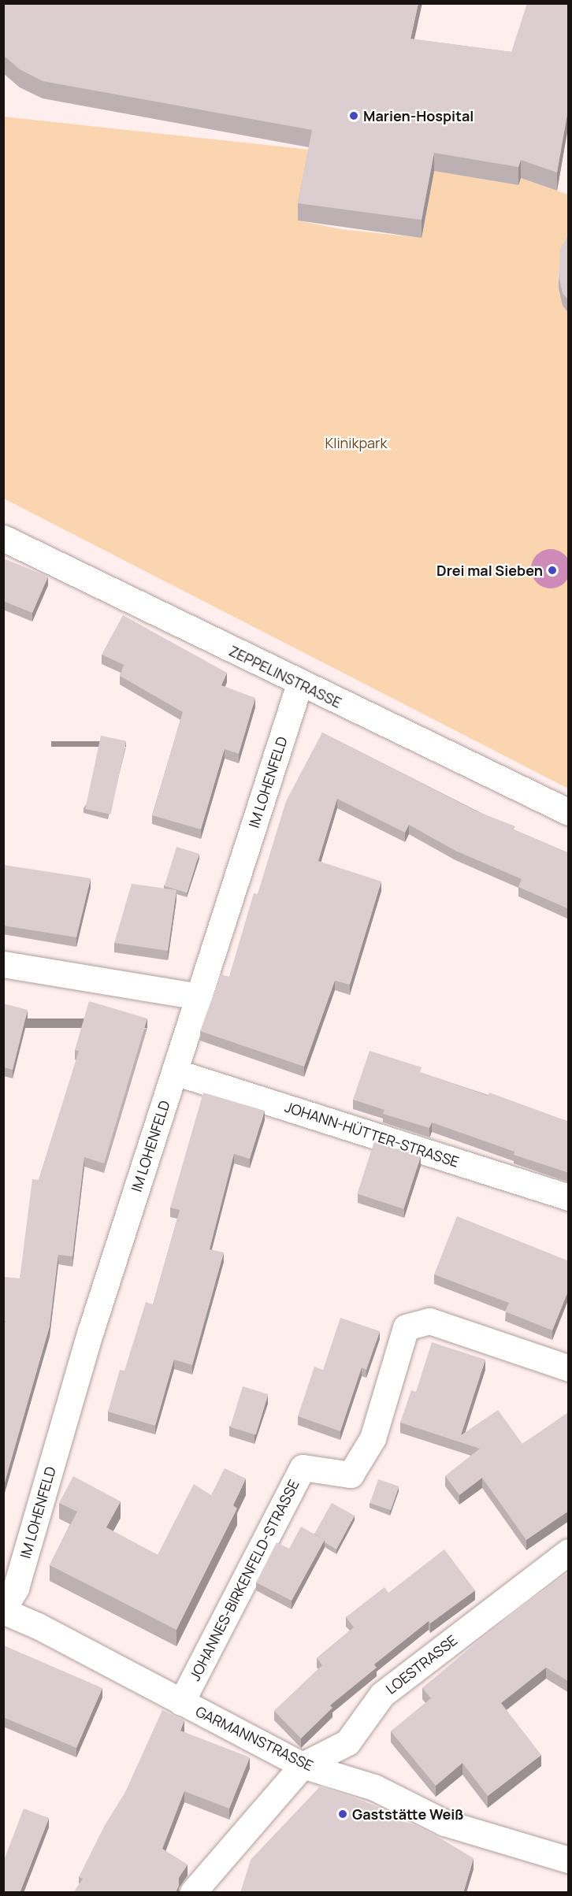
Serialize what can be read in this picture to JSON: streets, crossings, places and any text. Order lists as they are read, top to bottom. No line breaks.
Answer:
{"streets":{"street":["ZEPPELINSTRASSE","IM LOHENFELD","JOHANN-HÜTTER-STRASSE","JOHANNES-BIRKENFELD-STRASSE","LOESTRASSE","GARMANNSTRASSE"]},"crossings":[["ZEPPELINSTRASSE","IM LOHENFELD"],["IM LOHENFELD","JOHANN-HÜTTER-STRASSE"],["IM LOHENFELD","GARMANNSTRASSE"],["JOHANNES-BIRKENFELD-STRASSE","GARMANNSTRASSE"],["LOESTRASSE","GARMANNSTRASSE"]],"parks":["Klinikpark"],"places":["Marien-Hospital","Drei mal Sieben","Gaststätte Weiß"]}
